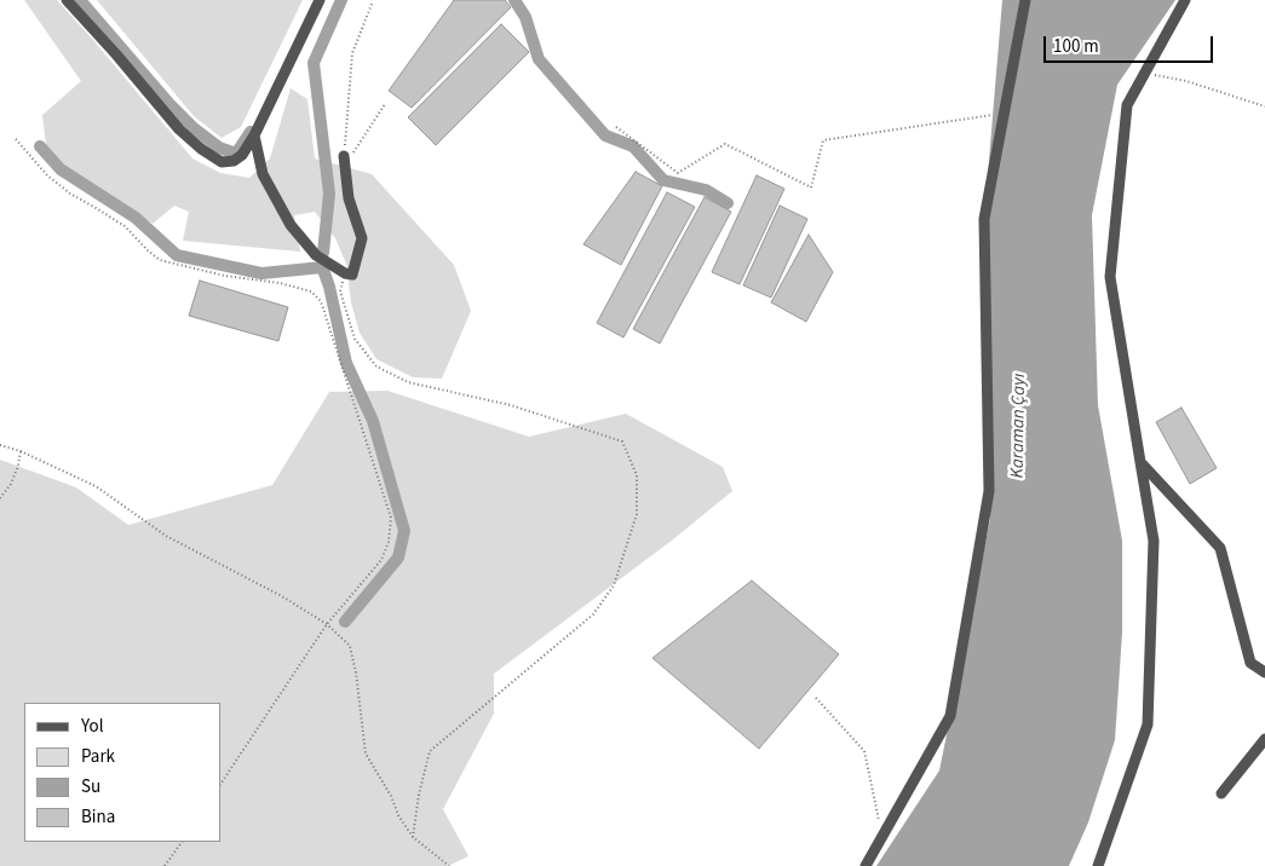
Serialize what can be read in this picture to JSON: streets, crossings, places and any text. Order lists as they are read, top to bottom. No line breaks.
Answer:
{"water":["Karaman Çayı"],"legend":["Yol","Park","Su","Bina"],"scale_bar":"100 m"}
